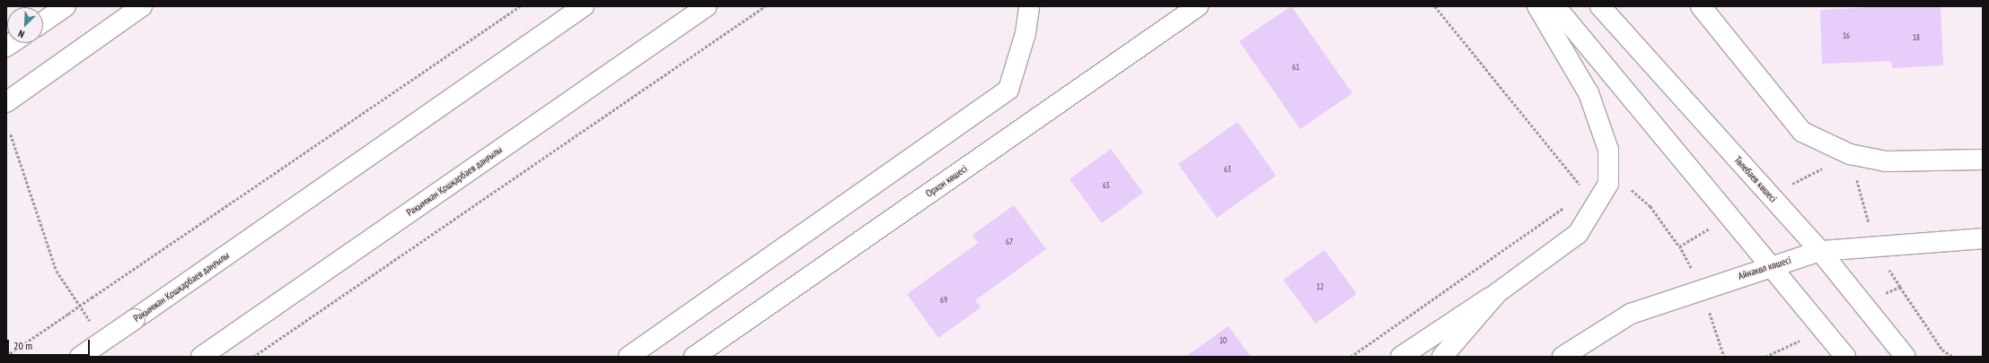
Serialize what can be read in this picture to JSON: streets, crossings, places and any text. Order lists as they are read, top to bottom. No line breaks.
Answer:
{"streets":{"main road":["Төлебаев көшесі","Рақымжан Қошқарбаев даңғылы","Орхон көшесі","Айнакөл көшесі"]},"crossings":[["Төлебаев көшесі","Айнакөл көшесі"]],"house_numbers":["16","18","61","63","65","67","12","69","10"],"scale_bar":"20 m","north":"bottom left"}
